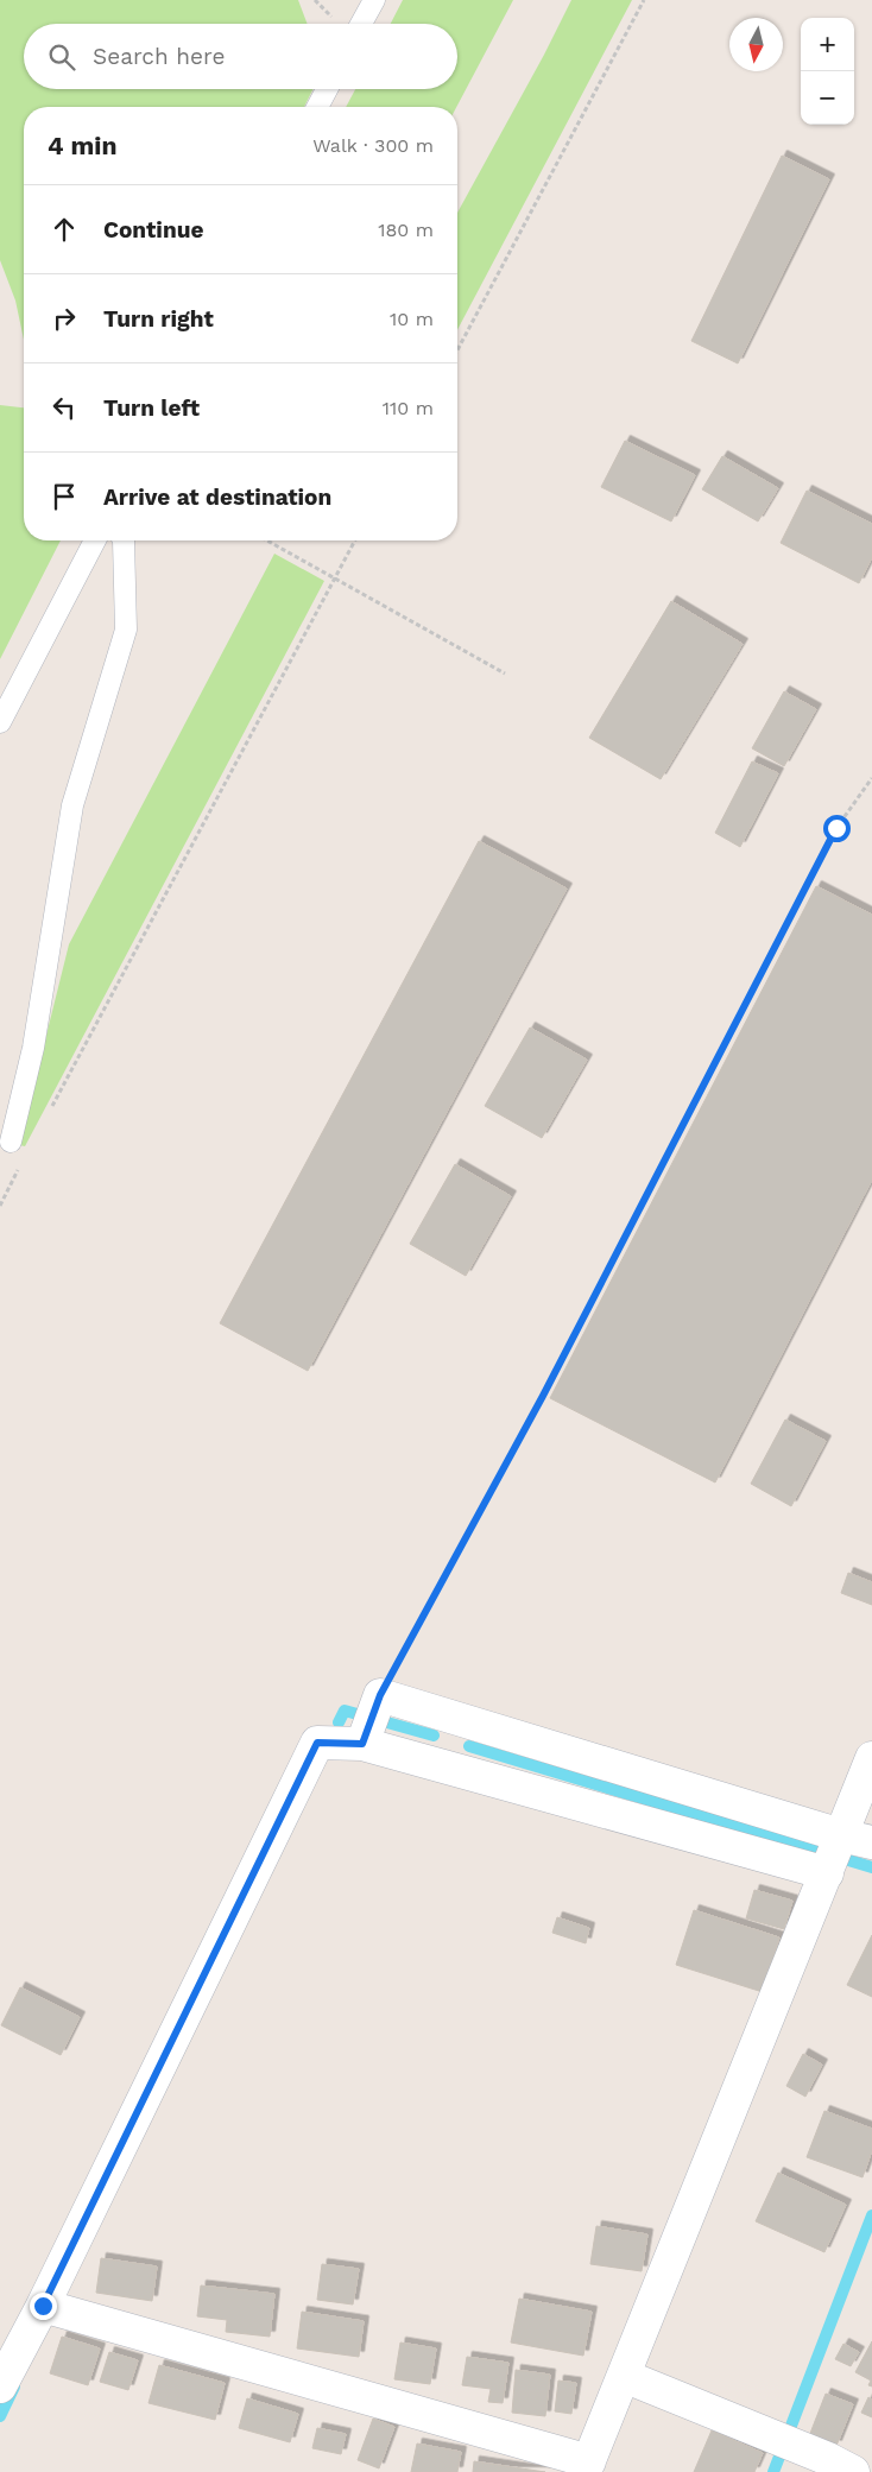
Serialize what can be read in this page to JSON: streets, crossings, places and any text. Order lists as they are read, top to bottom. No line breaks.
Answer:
{"north":"bottom","page":{"map_buttons":["+","−"],"search":"Search here","heading":["4 min","Walk · 300 m"],"list":[["Continue","180 m"],["Turn right","10 m"],["Turn left","110 m"],"Arrive at destination"]}}
